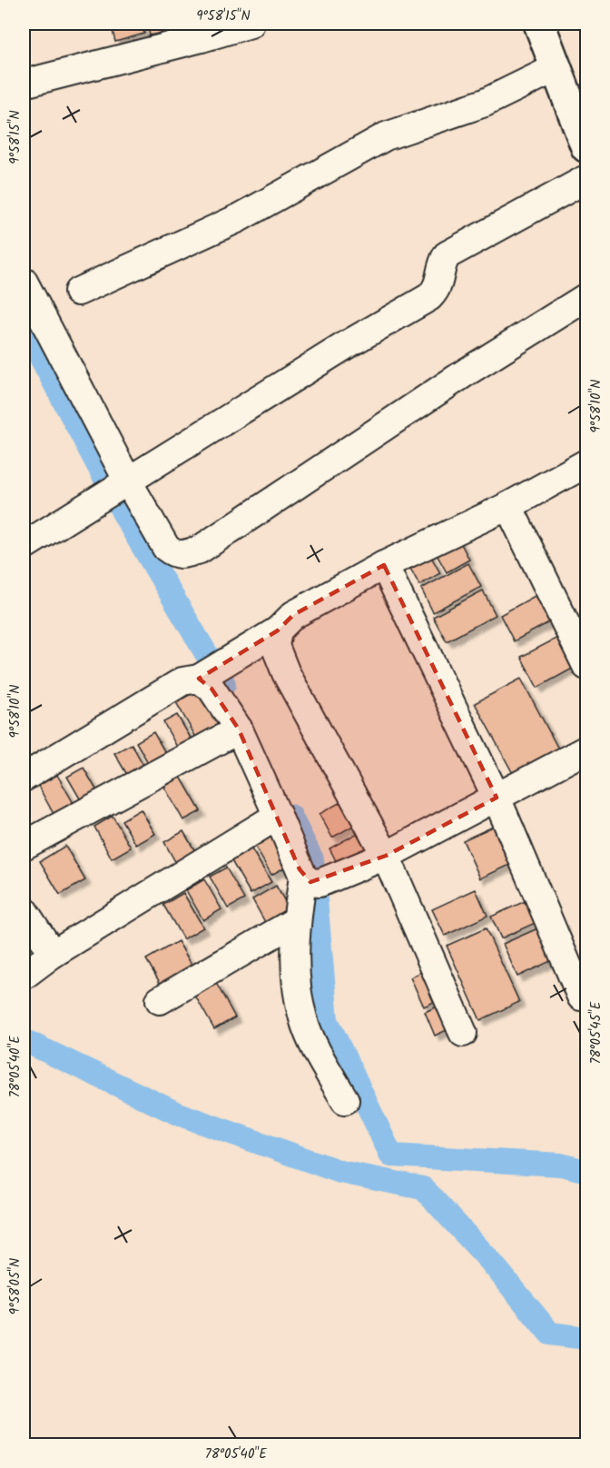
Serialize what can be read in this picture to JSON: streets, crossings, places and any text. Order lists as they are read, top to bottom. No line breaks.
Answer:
{"coordinates":["9°58'15\"N","9°58'10\"N","78°05'45\"E","78°05'40\"E","9°58'05\"N"]}
